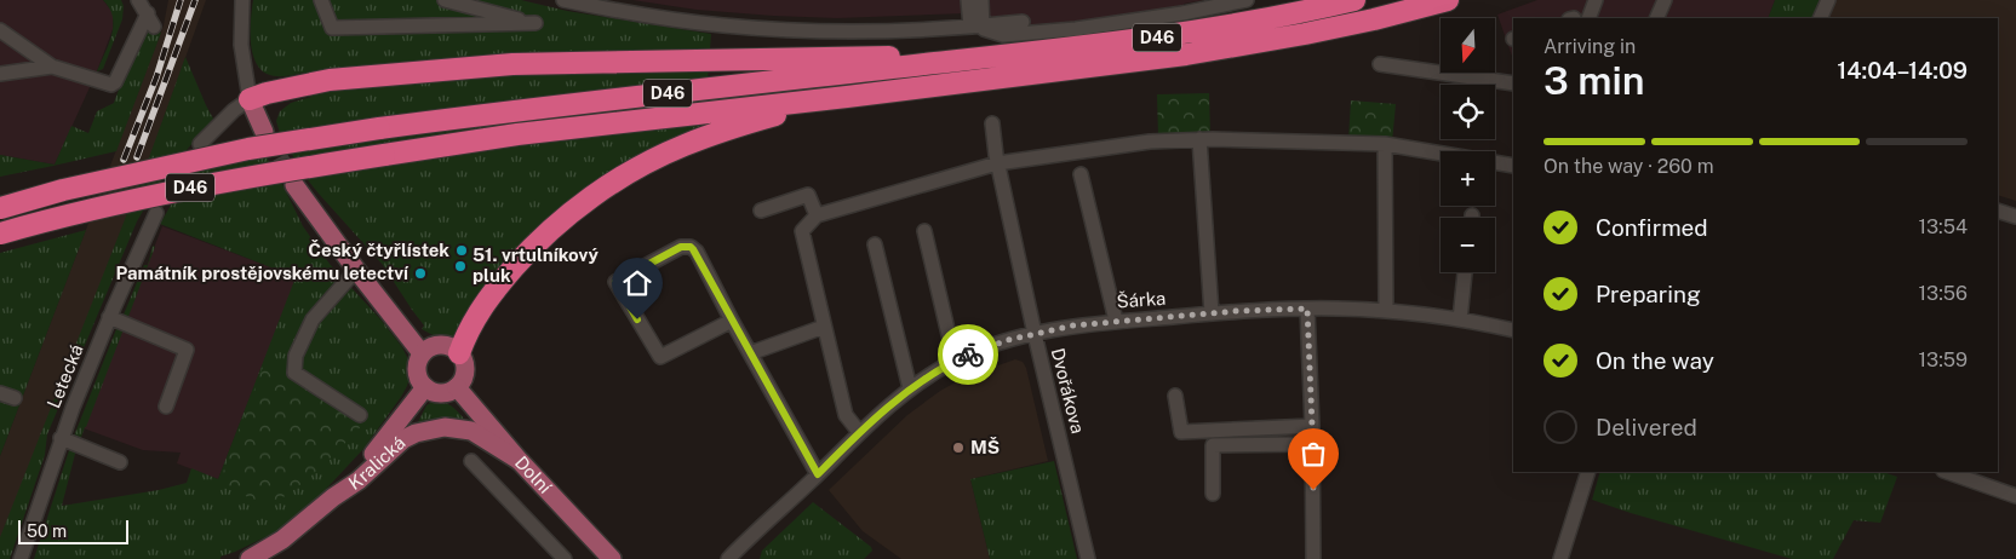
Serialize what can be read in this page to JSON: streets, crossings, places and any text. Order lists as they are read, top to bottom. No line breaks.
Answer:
{"streets":{"highway":["D46"],"main road":["Kralická","Dolní"],"street":["Šárka","Letecká","Dvořákova"]},"crossings":[["Šárka","Dvořákova"],["Kralická","Dolní"]],"places":["Český čtyřlístek","51. vrtulníkový pluk","Památník prostějovskému letectví","MŠ"],"scale_bar":"50 m","north":"bottom","page":{"map_buttons":["+","−"],"heading":["3 min","Arriving in","14:04–14:09"],"bar":"On the way · 260 m","list":[["Confirmed","13:54"],["Preparing","13:56"],["On the way","13:59"],"Delivered"],"scale":"50 m"}}
